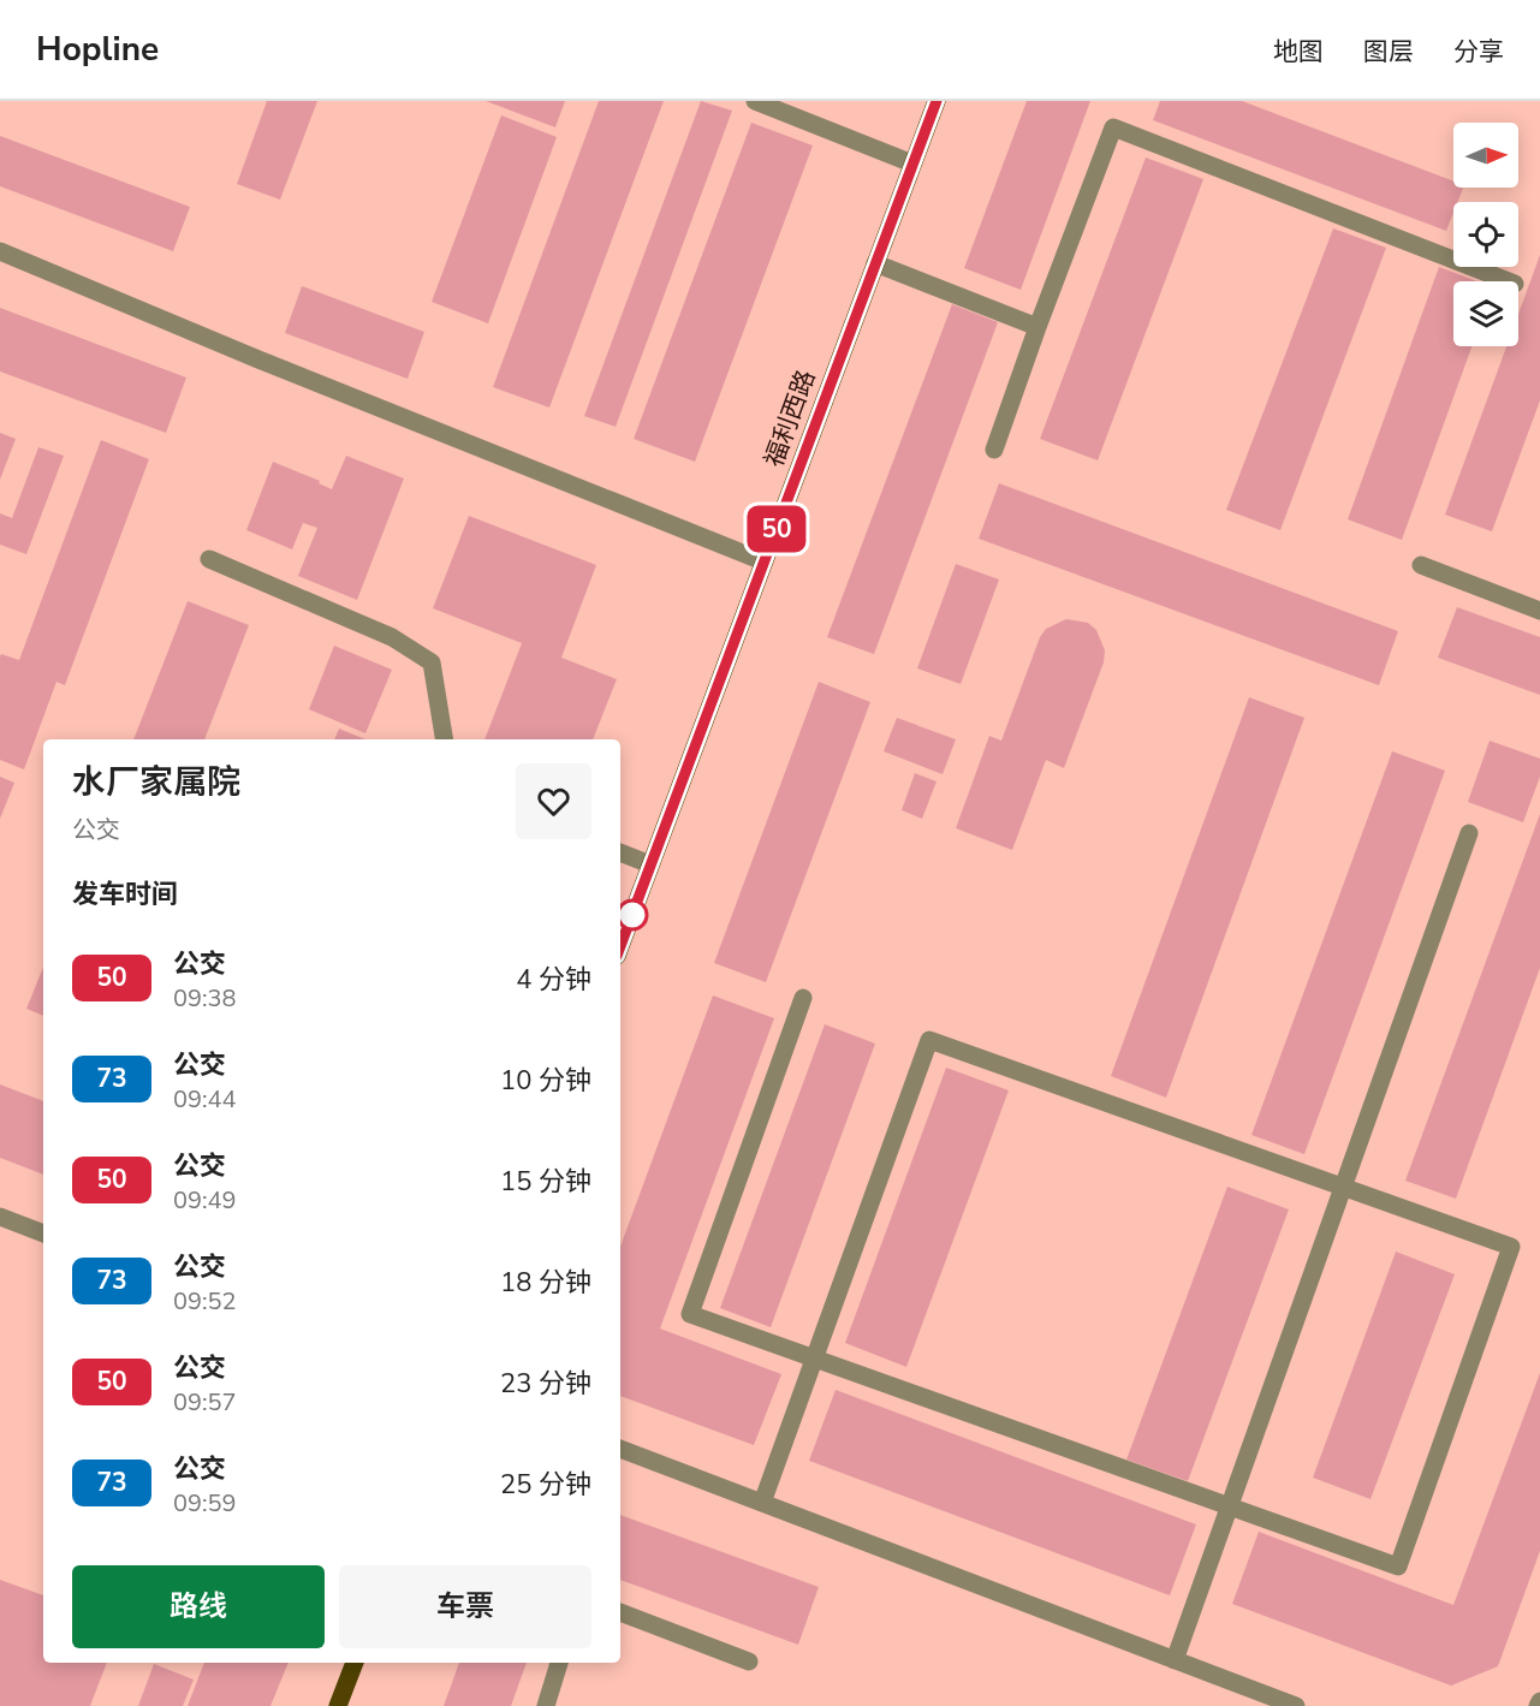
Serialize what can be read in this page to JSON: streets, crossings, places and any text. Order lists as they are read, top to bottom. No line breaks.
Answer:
{"streets":{"main road":["福利西路"]},"lines":["bus line 50"],"north":"right","page":{"header":"Hopline","nav":["地图","图层","分享"],"on_map":"50","heading":[["水厂家属院","公交"],"发车时间"],"list":[{"mark":"50","name":"公交","note":"09:38","value":"4 分钟"},{"mark":"73","name":"公交","note":"09:44","value":"10 分钟"},{"mark":"50","name":"公交","note":"09:49","value":"15 分钟"},{"mark":"73","name":"公交","note":"09:52","value":"18 分钟"},{"mark":"50","name":"公交","note":"09:57","value":"23 分钟"},{"mark":"73","name":"公交","note":"09:59","value":"25 分钟"}],"buttons":["路线","车票"]}}
